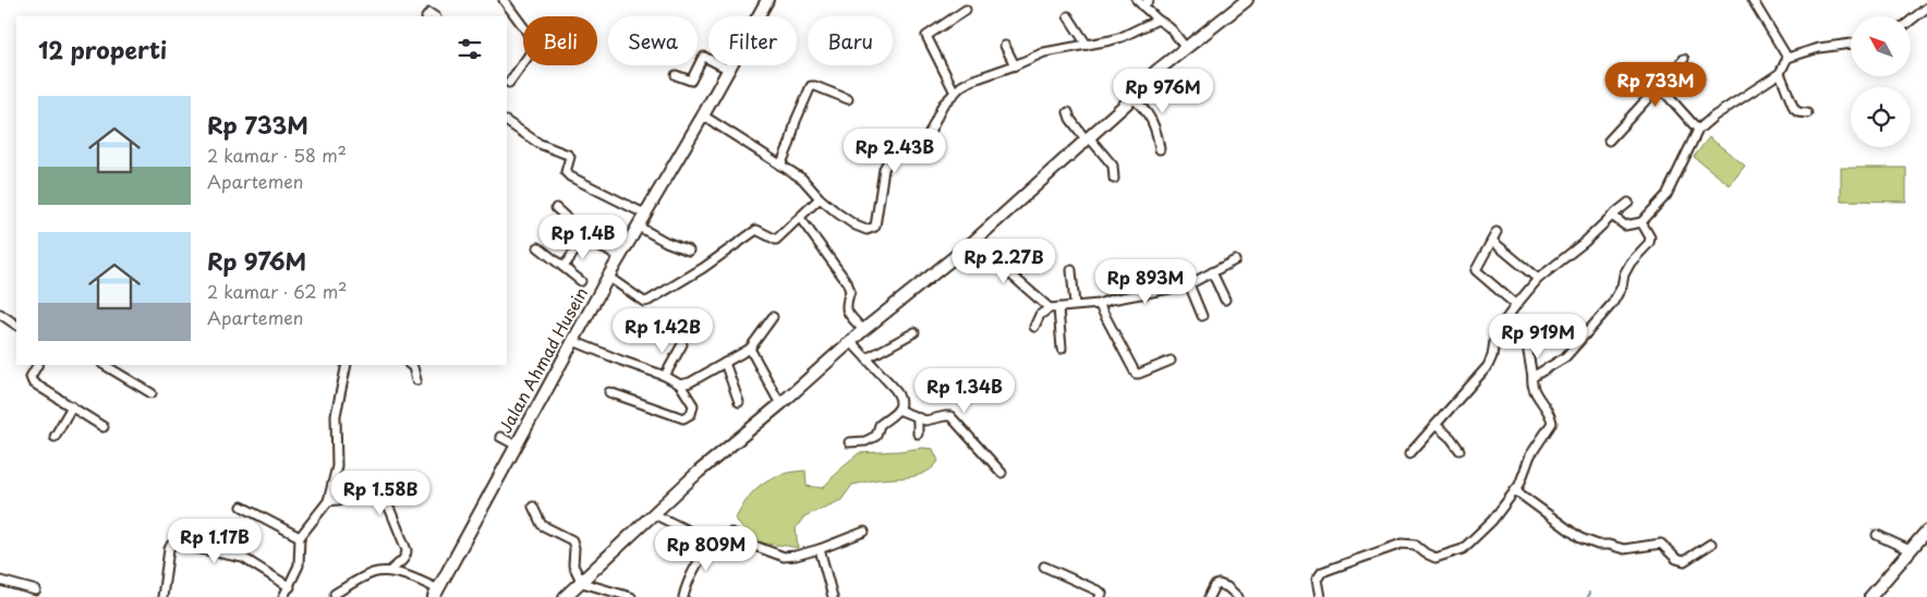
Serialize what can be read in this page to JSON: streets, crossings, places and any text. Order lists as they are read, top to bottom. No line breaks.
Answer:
{"streets":{"street":["Jalan Ahmad Husein"]},"north":"top left","page":{"chip":["Beli","Sewa","Filter","Baru"],"heading":"12 properti","price":["Rp 733M","Rp 976M","Rp 2.43B","Rp 1.4B","Rp 2.27B","Rp 893M","Rp 1.42B","Rp 919M","Rp 1.34B","Rp 1.58B","Rp 1.17B","Rp 809M"],"list":[{"name":"Rp 733M","note":"2 kamar · 58 m² · Apartemen"},{"name":"Rp 976M","note":"2 kamar · 62 m² · Apartemen"}]}}
